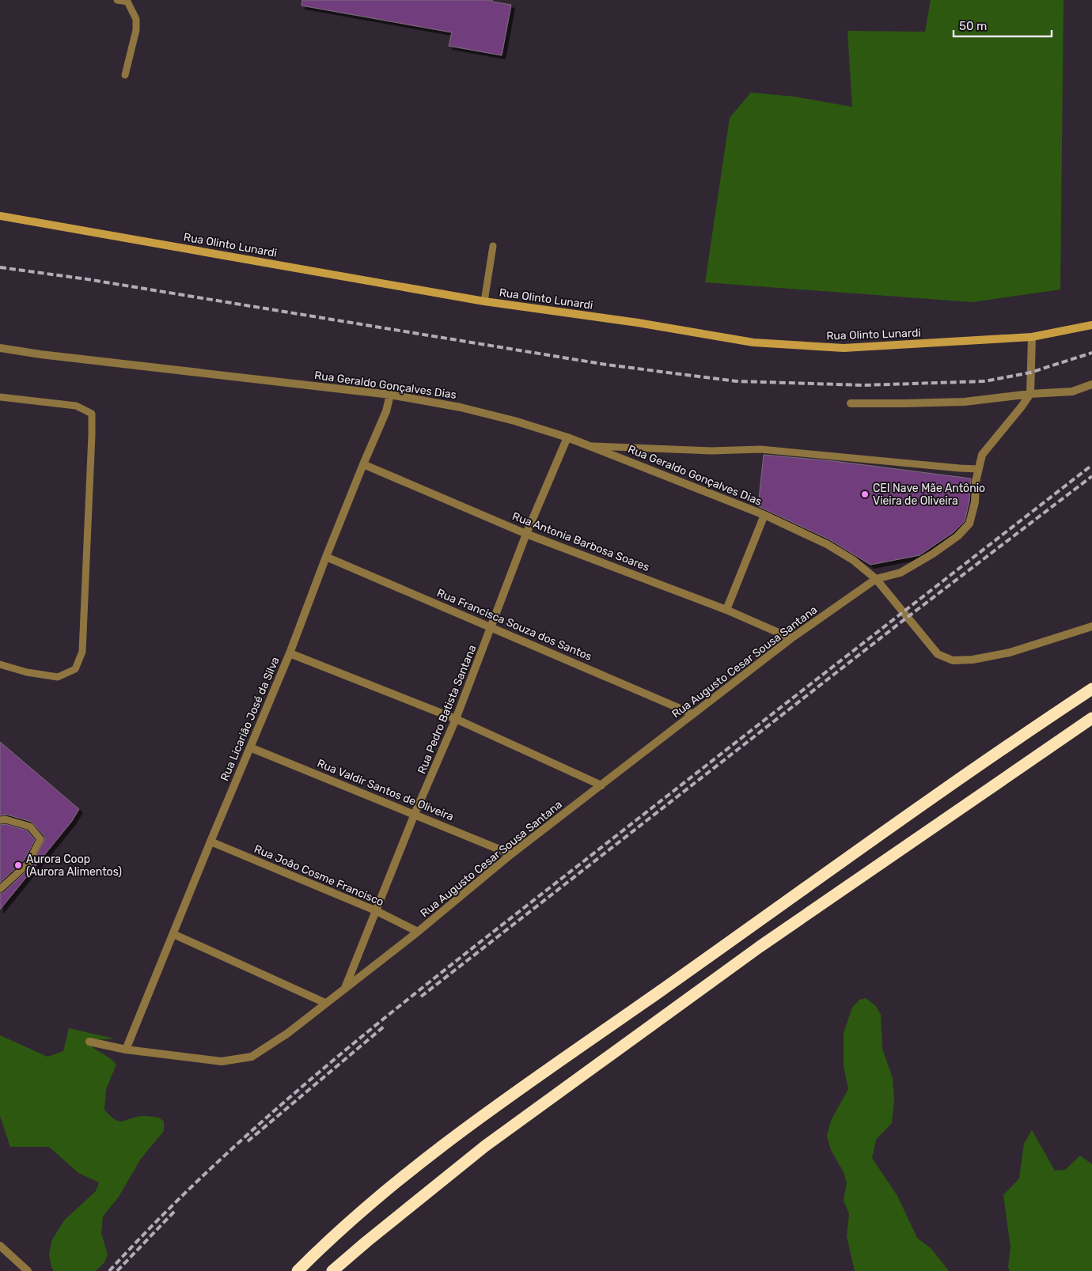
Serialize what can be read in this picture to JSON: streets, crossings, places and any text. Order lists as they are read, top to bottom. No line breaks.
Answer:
{"streets":{"street":["Rua Olinto Lunardi","Rua Geraldo Gonçalves Dias","Rua Antonia Barbosa Soares","Rua Francisca Souza dos Santos","Rua Augusto Cesar Sousa Santana","Rua Pedro Batista Santana","Rua Licarião José da Silva","Rua Valdir Santos de Oliveira","Rua João Cosme Francisco"]},"crossings":[["Rua Geraldo Gonçalves Dias","Rua Augusto Cesar Sousa Santana"],["Rua Geraldo Gonçalves Dias","Rua Pedro Batista Santana"],["Rua Geraldo Gonçalves Dias","Rua Licarião José da Silva"],["Rua Antonia Barbosa Soares","Rua Augusto Cesar Sousa Santana"],["Rua Antonia Barbosa Soares","Rua Pedro Batista Santana"],["Rua Antonia Barbosa Soares","Rua Licarião José da Silva"],["Rua Francisca Souza dos Santos","Rua Augusto Cesar Sousa Santana"],["Rua Francisca Souza dos Santos","Rua Pedro Batista Santana"],["Rua Francisca Souza dos Santos","Rua Licarião José da Silva"],["Rua Augusto Cesar Sousa Santana","Rua Pedro Batista Santana"],["Rua Augusto Cesar Sousa Santana","Rua Licarião José da Silva"],["Rua Augusto Cesar Sousa Santana","Rua Valdir Santos de Oliveira"],["Rua Augusto Cesar Sousa Santana","Rua João Cosme Francisco"],["Rua Pedro Batista Santana","Rua Valdir Santos de Oliveira"],["Rua Pedro Batista Santana","Rua João Cosme Francisco"],["Rua Licarião José da Silva","Rua Valdir Santos de Oliveira"],["Rua Licarião José da Silva","Rua João Cosme Francisco"]],"places":["CEI Nave Mãe Antônio Vieira de Oliveira","Aurora Coop (Aurora Alimentos)"],"scale_bar":"50 m"}
